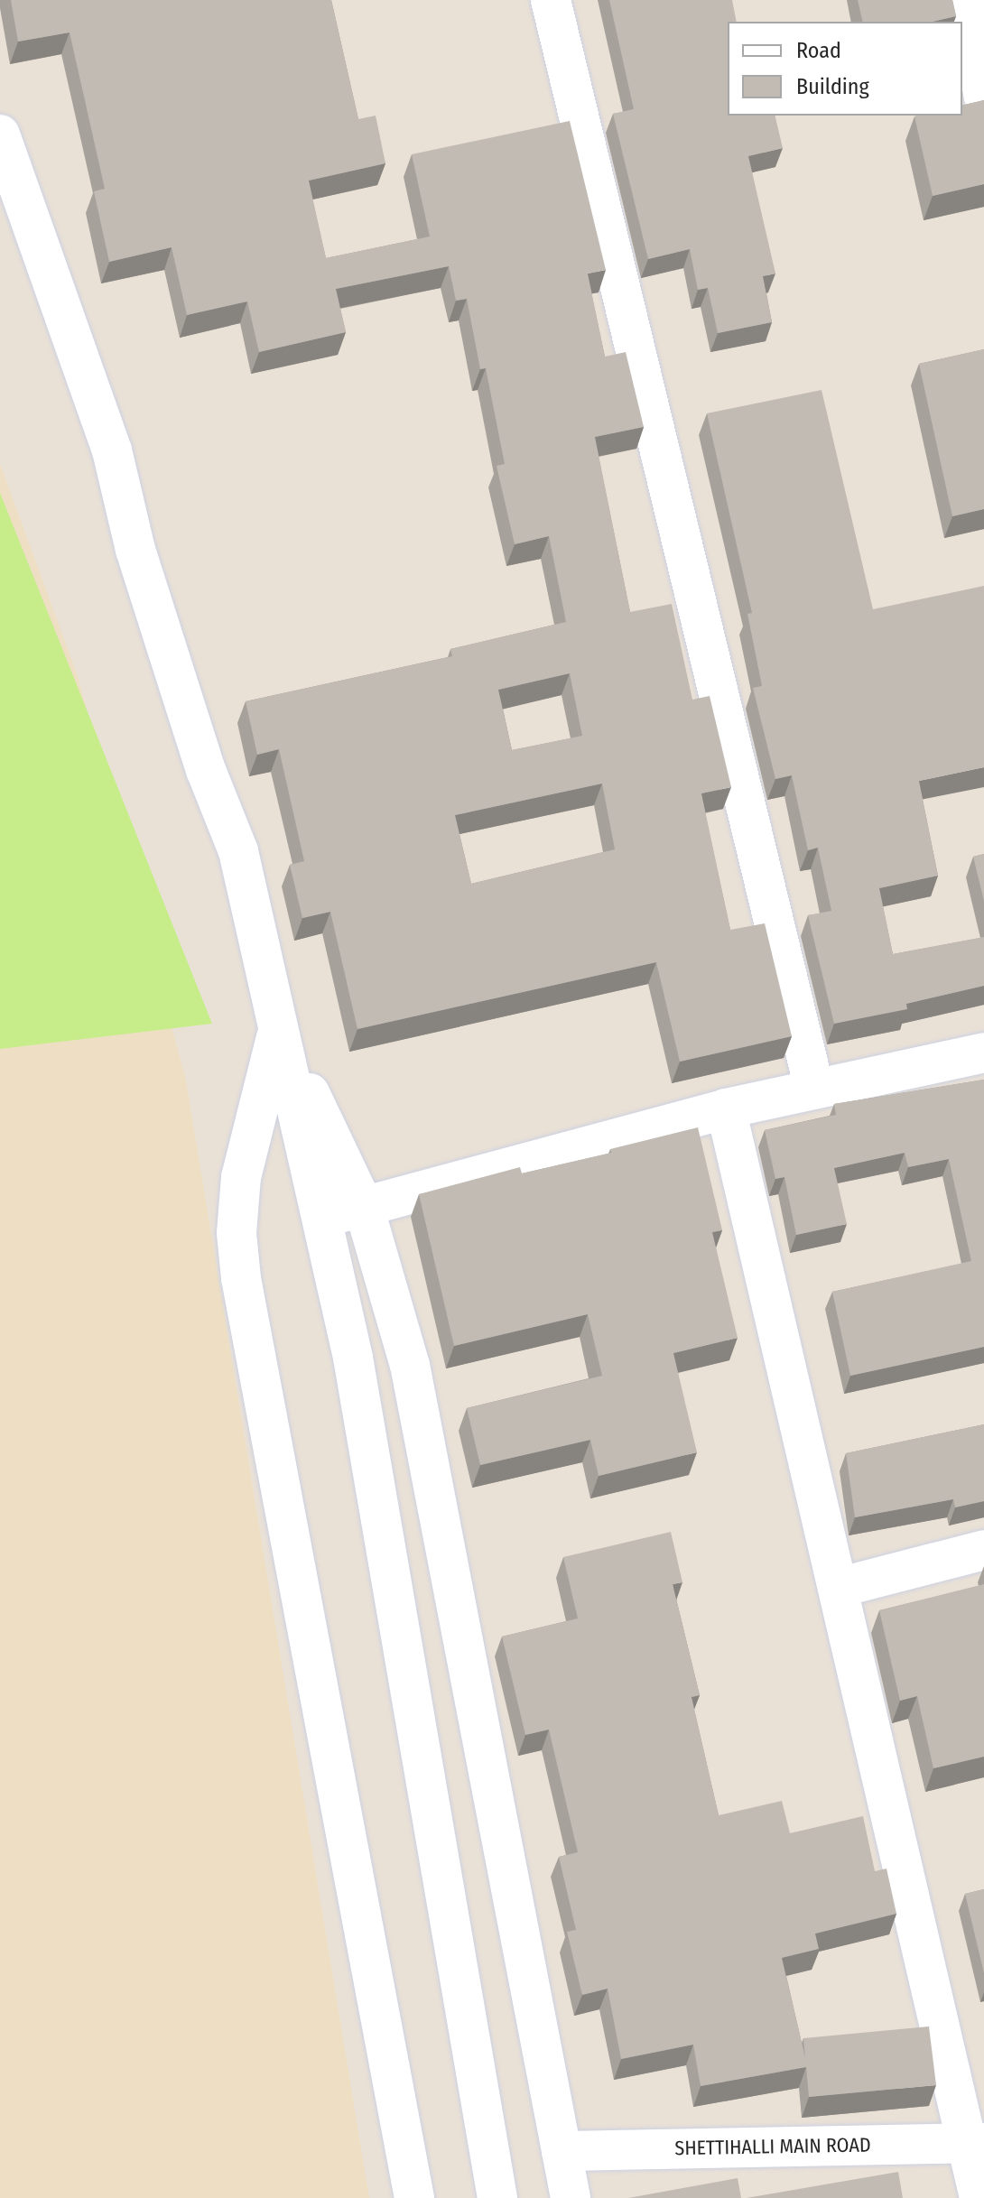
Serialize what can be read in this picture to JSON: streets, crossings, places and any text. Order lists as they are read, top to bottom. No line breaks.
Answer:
{"streets":{"street":["SHETTIHALLI MAIN ROAD"]},"legend":["Road","Building"]}
